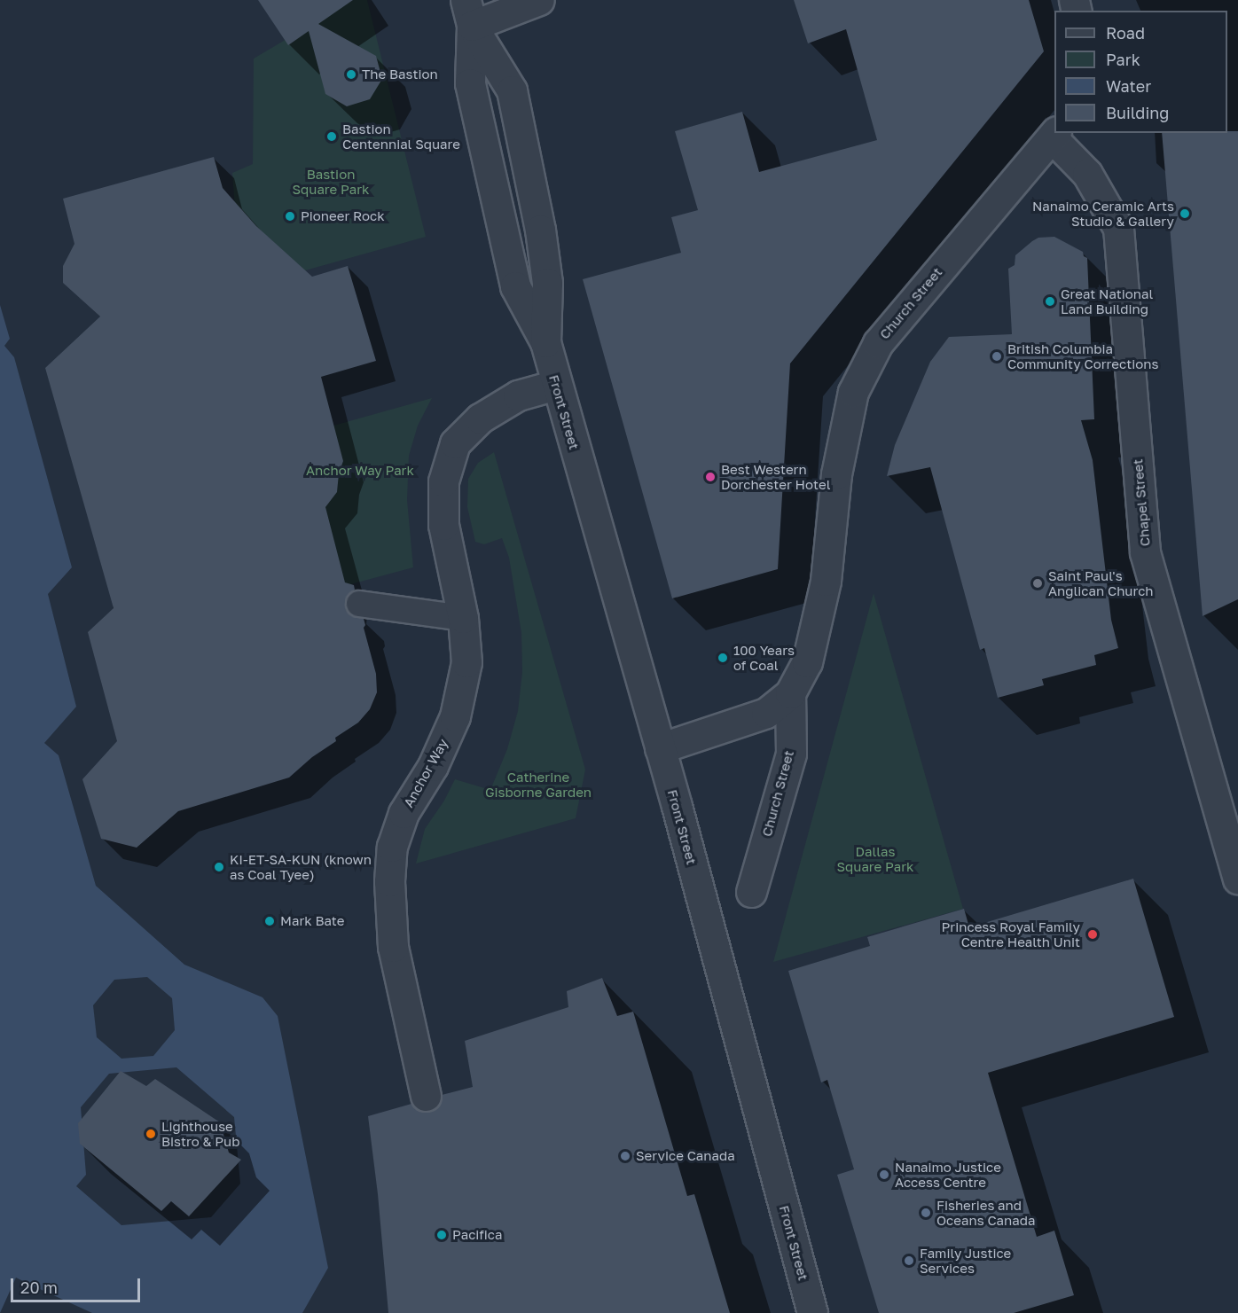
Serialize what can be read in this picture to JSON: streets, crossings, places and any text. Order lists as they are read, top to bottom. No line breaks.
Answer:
{"streets":{"street":["Church Street","Front Street","Chapel Street","Anchor Way"]},"crossings":[["Church Street","Front Street"],["Church Street","Chapel Street"],["Front Street","Anchor Way"]],"parks":["Bastion Square Park","Anchor Way Park","Catherine Gisborne Garden","Dallas Square Park"],"places":["The Bastion","Bastion Centennial Square","Nanaimo Ceramic Arts Studio & Gallery","Pioneer Rock","Great National Land Building","British Columbia Community Corrections","Best Western Dorchester Hotel","Saint Paul's Anglican Church","100 Years of Coal","KI-ET-SA-KUN (known as Coal Tyee)","Mark Bate","Princess Royal Family Centre Health Unit","Lighthouse Bistro & Pub","Service Canada","Nanaimo Justice Access Centre","Fisheries and Oceans Canada","Pacifica","Family Justice Services"],"legend":["Road","Park","Water","Building"],"scale_bar":"20 m"}
